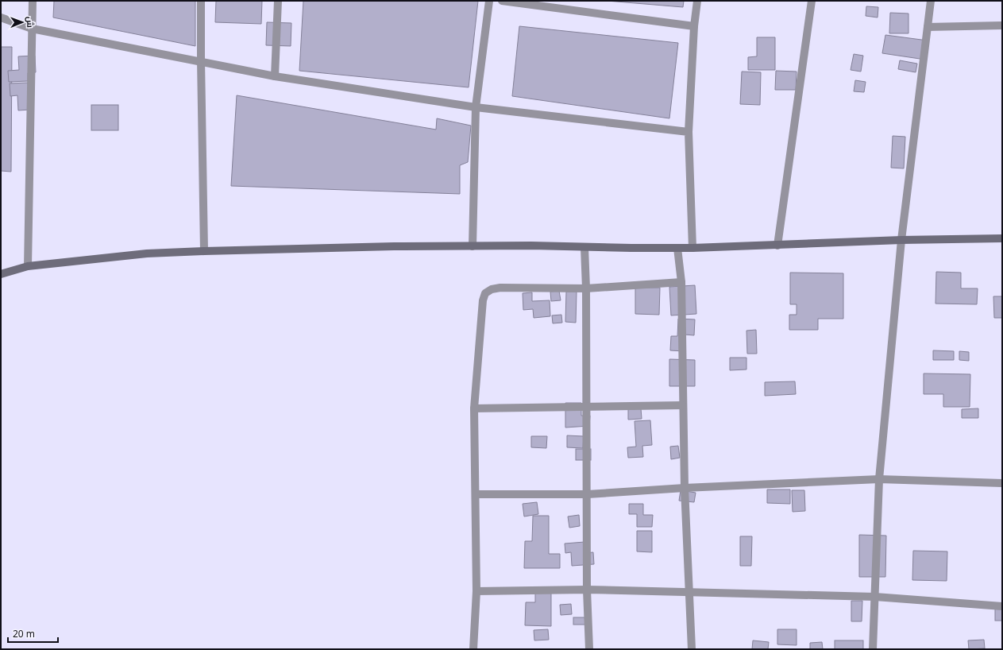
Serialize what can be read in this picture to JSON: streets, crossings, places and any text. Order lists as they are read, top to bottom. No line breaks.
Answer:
{"scale_bar":"20 m","north":"right"}
